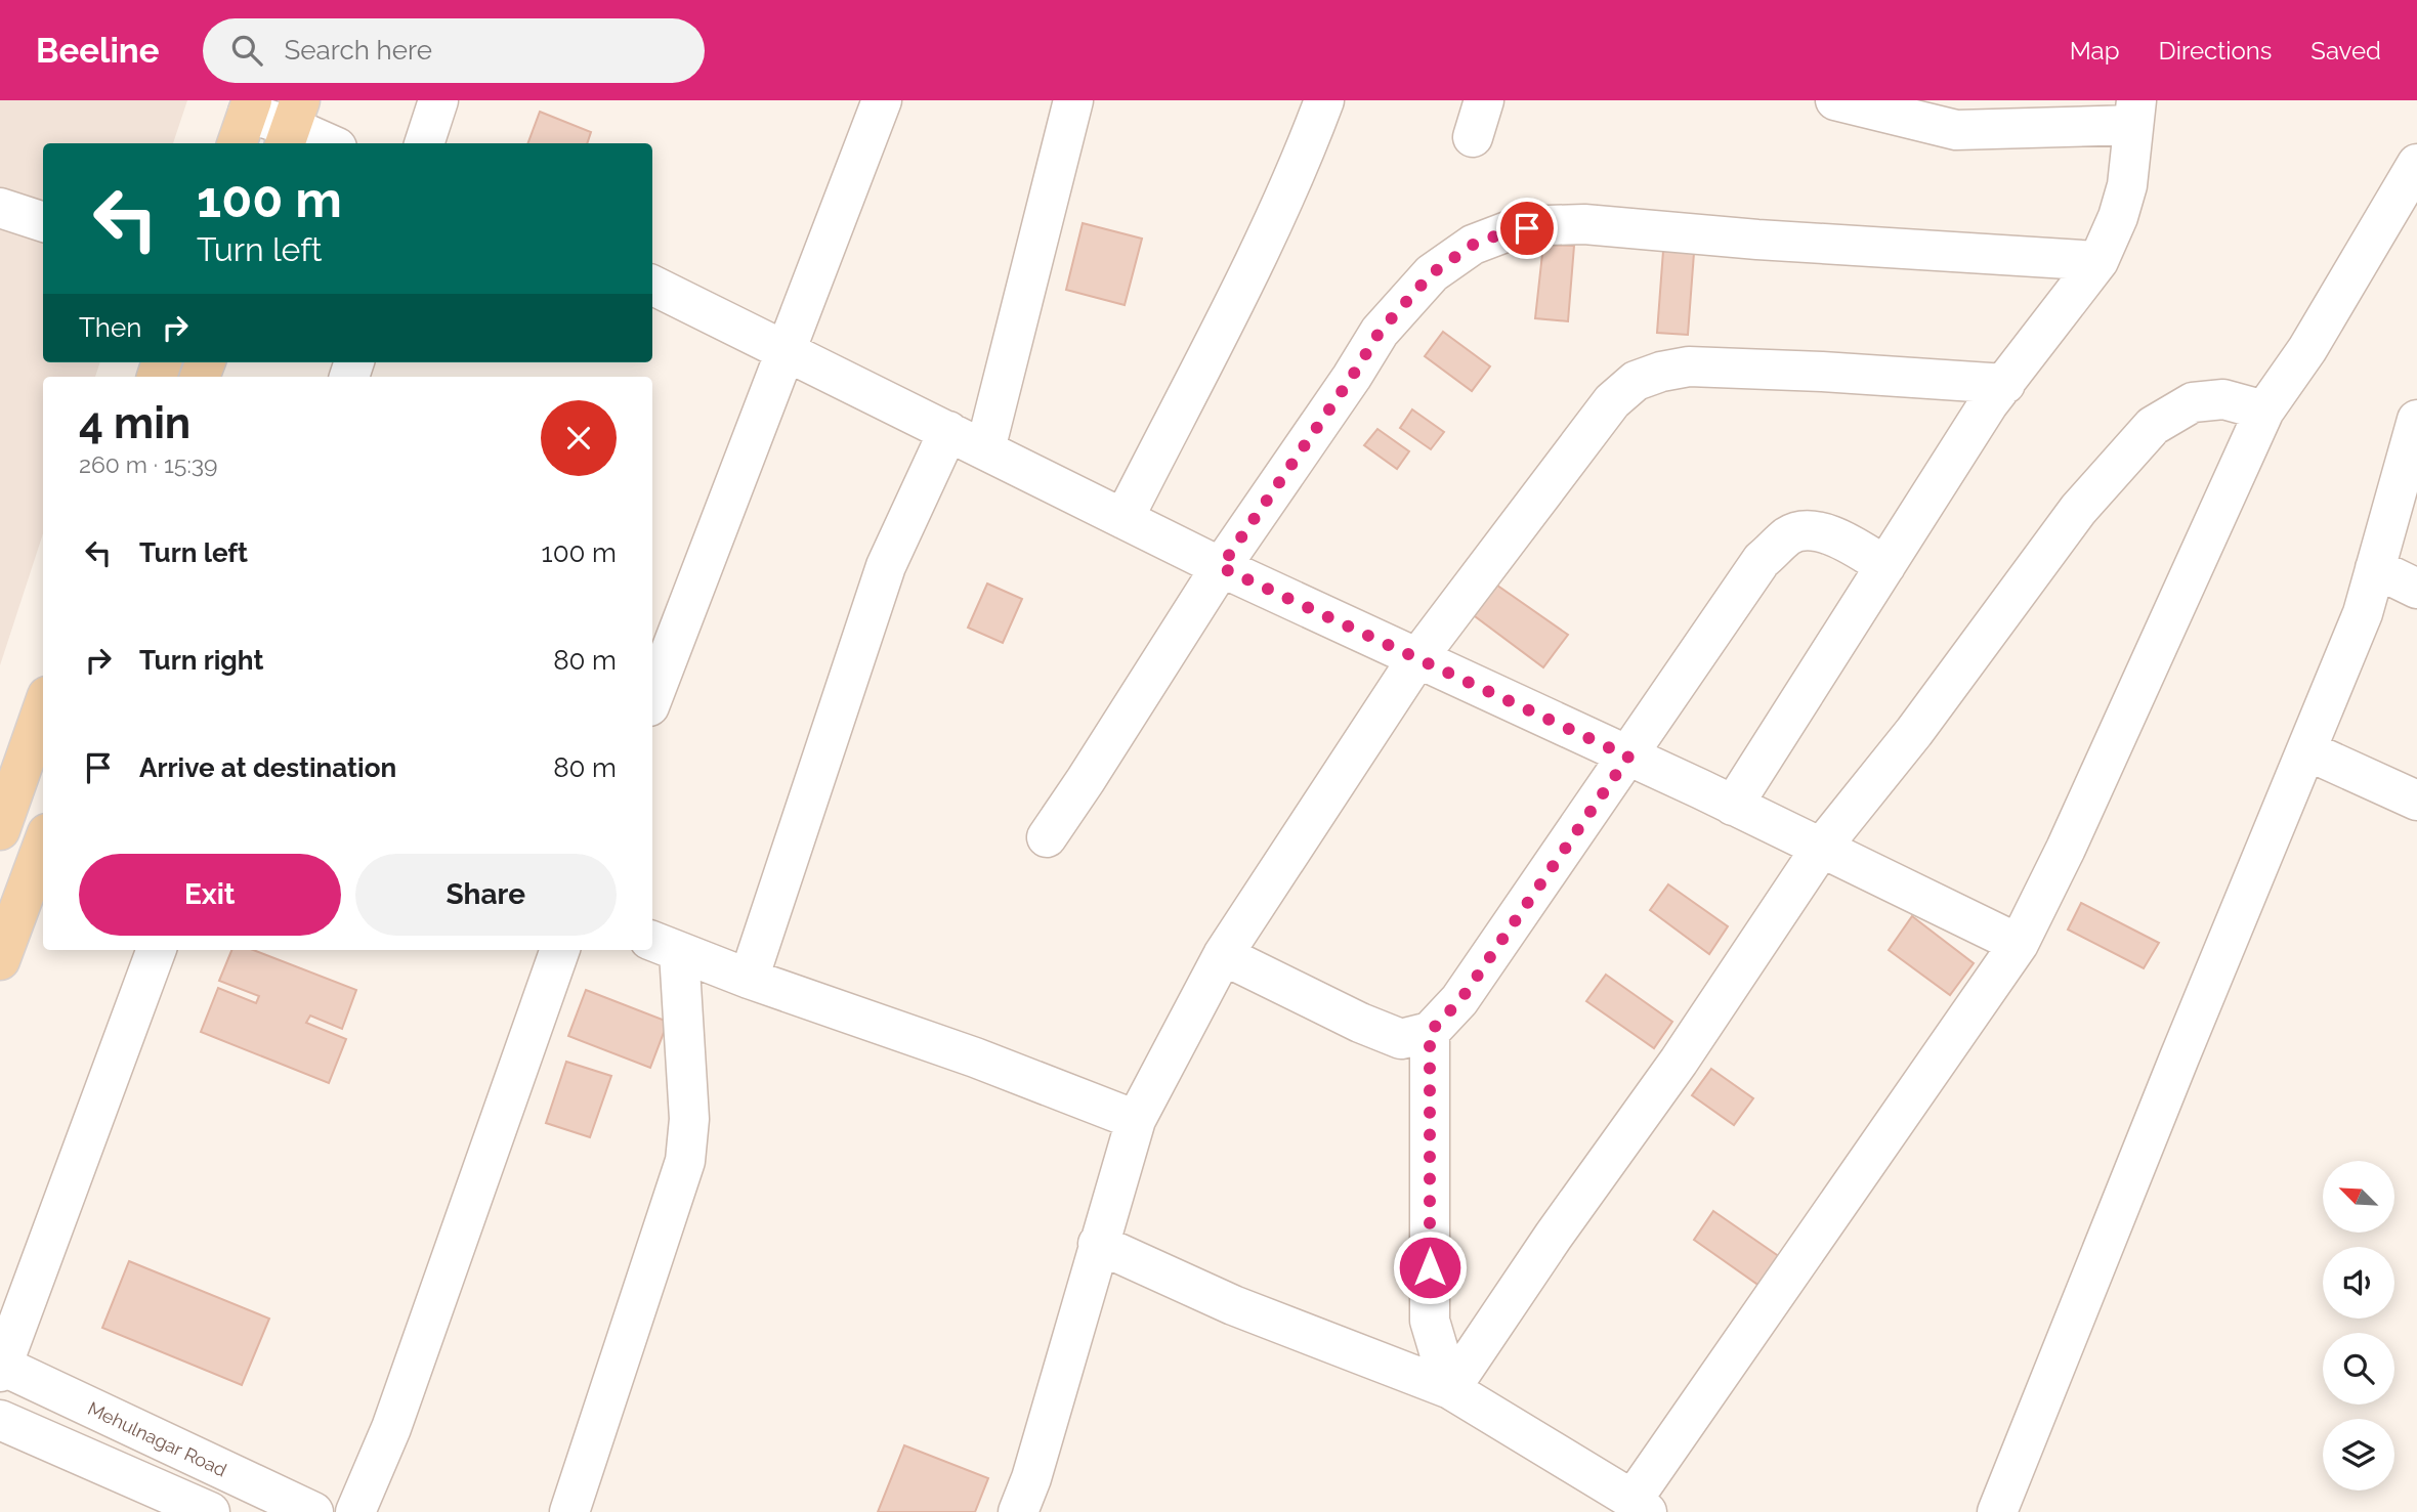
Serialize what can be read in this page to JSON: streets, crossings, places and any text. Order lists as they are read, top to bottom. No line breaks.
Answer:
{"streets":{"street":["Mehulnagar Road"]},"north":"top left","page":{"header":"Beeline","search":"Search here","nav":["Map","Directions","Saved"],"turn":["100 m","Turn left"],"then":"Then","heading":["4 min","260 m · 15:39"],"list":[{"name":"Turn left","value":"100 m"},{"name":"Turn right","value":"80 m"},{"name":"Arrive at destination","value":"80 m"}],"buttons":["Exit","Share"]}}
